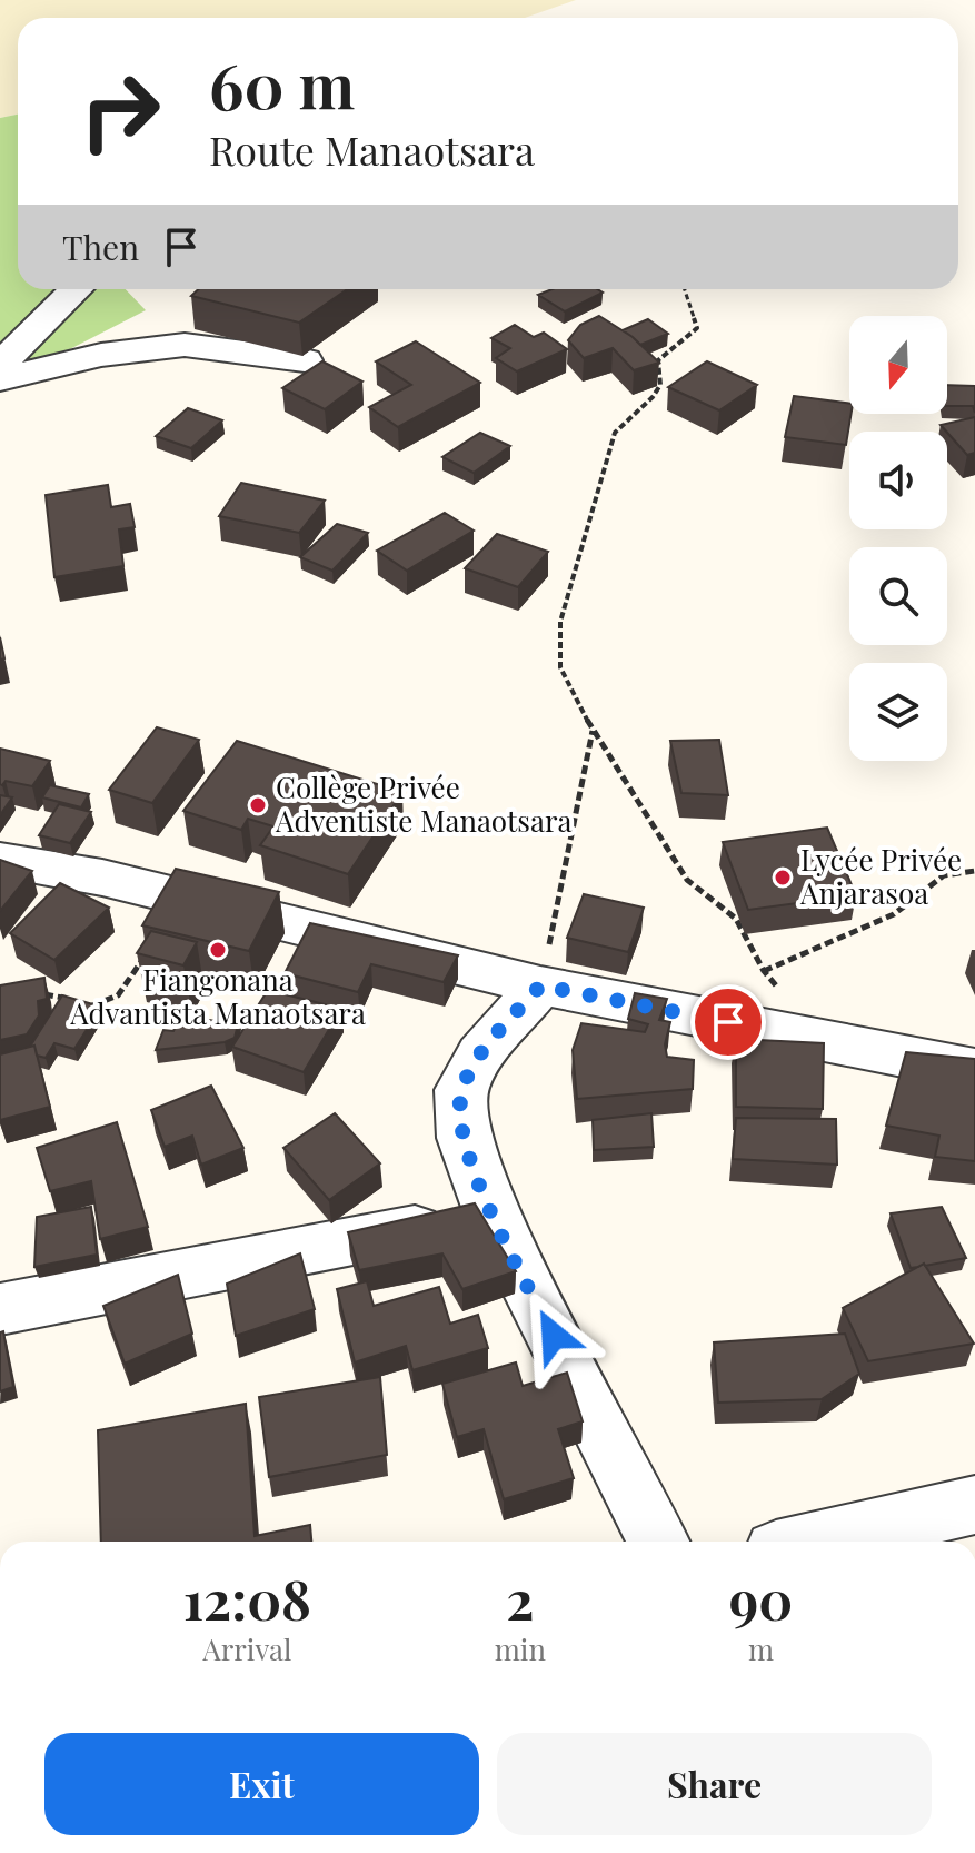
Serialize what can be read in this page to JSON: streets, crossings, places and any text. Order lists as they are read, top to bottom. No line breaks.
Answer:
{"places":["Collège Privée Adventiste Manaotsara","Lycée Privée Anjarasoa","Fiangonana Advantista Manaotsara"],"north":"bottom","page":{"turn":["60 m","Route Manaotsara"],"then":"Then","eta":["12:08","Arrival","2","min","90","m"],"buttons":["Exit","Share"]}}
